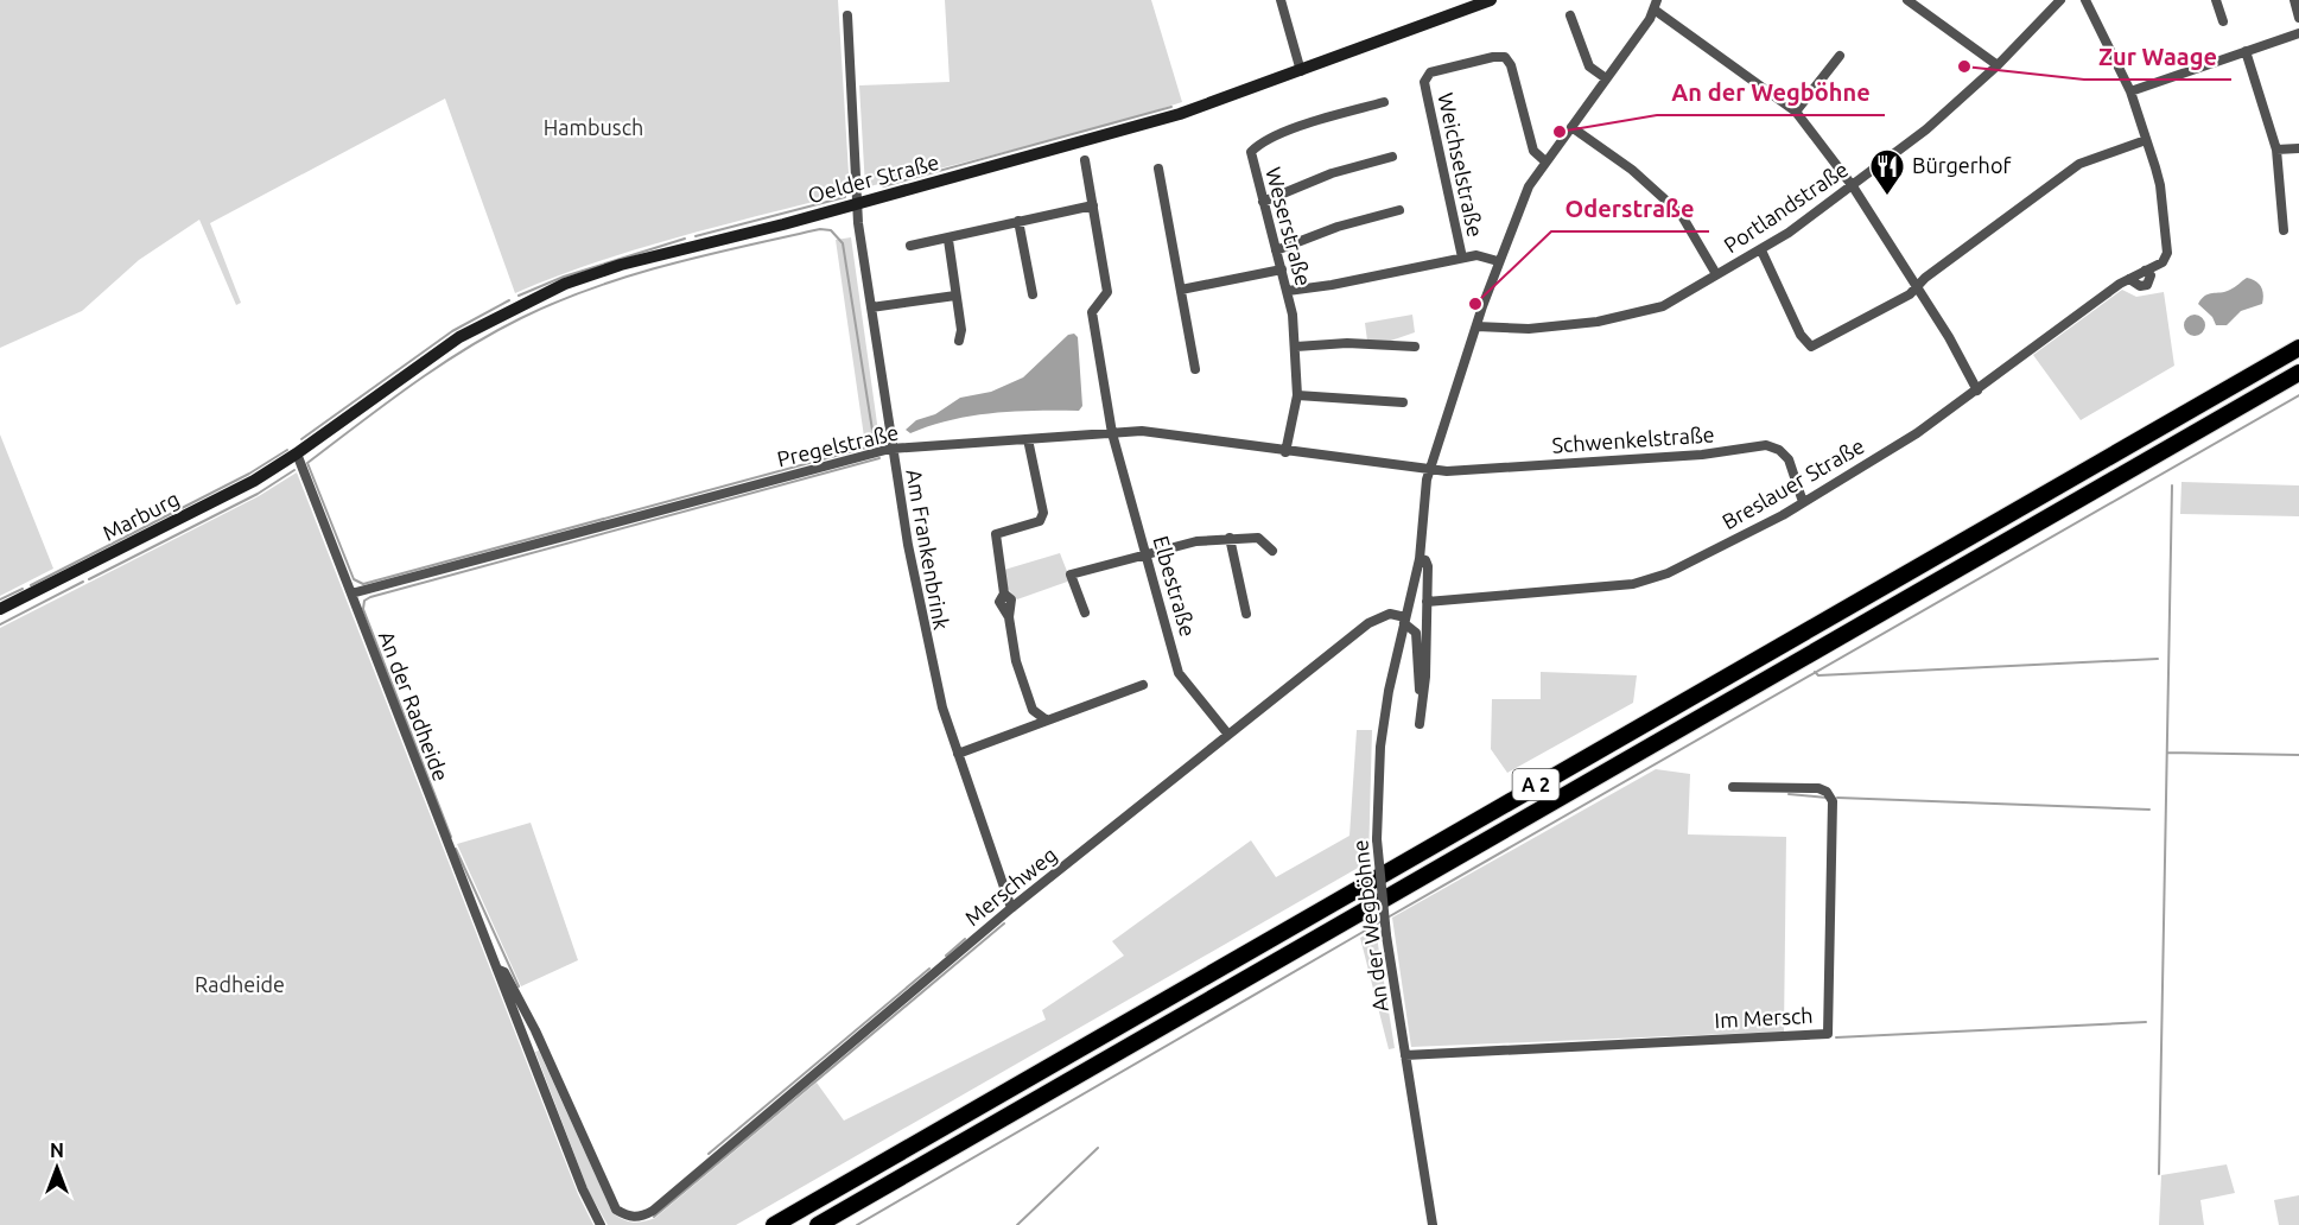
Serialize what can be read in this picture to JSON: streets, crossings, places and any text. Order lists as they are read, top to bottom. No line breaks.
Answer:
{"streets":{"highway":["A 2"],"street":["Weichselstraße","Oelder Straße","Portlandstraße","Weserstraße","Schwenkelstraße","Pregelstraße","Breslauer Straße","Marburg","Am Frankenbrink","Elbestraße","An der Radheide","Merschweg","An der Wegböhne","Im Mersch"]},"crossings":[["Weichselstraße","An der Wegböhne"],["Oelder Straße","Marburg"],["Oelder Straße","Am Frankenbrink"],["Oelder Straße","An der Radheide"],["Portlandstraße","An der Wegböhne"],["Weserstraße","Pregelstraße"],["Schwenkelstraße","Pregelstraße"],["Schwenkelstraße","Breslauer Straße"],["Schwenkelstraße","An der Wegböhne"],["Pregelstraße","Am Frankenbrink"],["Pregelstraße","Elbestraße"],["Pregelstraße","An der Radheide"],["Pregelstraße","An der Wegböhne"],["Breslauer Straße","An der Wegböhne"],["Marburg","An der Radheide"],["Am Frankenbrink","Merschweg"],["Elbestraße","Merschweg"],["An der Radheide","Merschweg"],["Merschweg","An der Wegböhne"],["An der Wegböhne","Im Mersch"]],"parks":["Hambusch","Radheide"],"places":{"other":["Zur Waage","An der Wegböhne","Oderstraße"],"restaurant":["Bürgerhof"]},"north":"top"}
